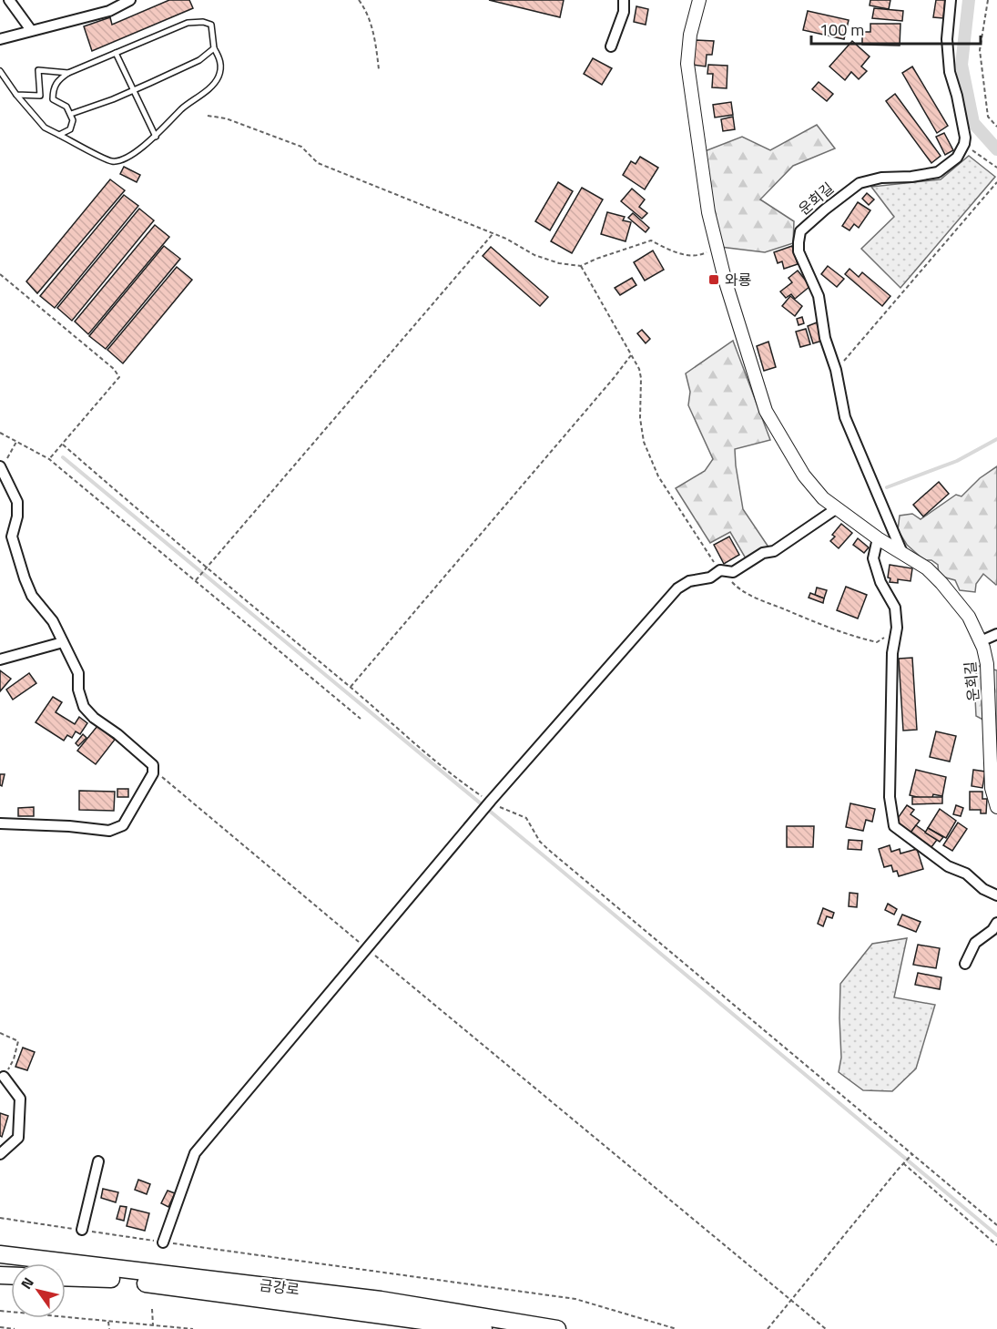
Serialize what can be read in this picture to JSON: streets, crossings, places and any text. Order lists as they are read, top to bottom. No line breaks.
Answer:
{"streets":{"highway":["금강로"],"street":["운회길"]},"places":{"transit":["와룡"]},"scale_bar":"100 m","north":"top left"}
